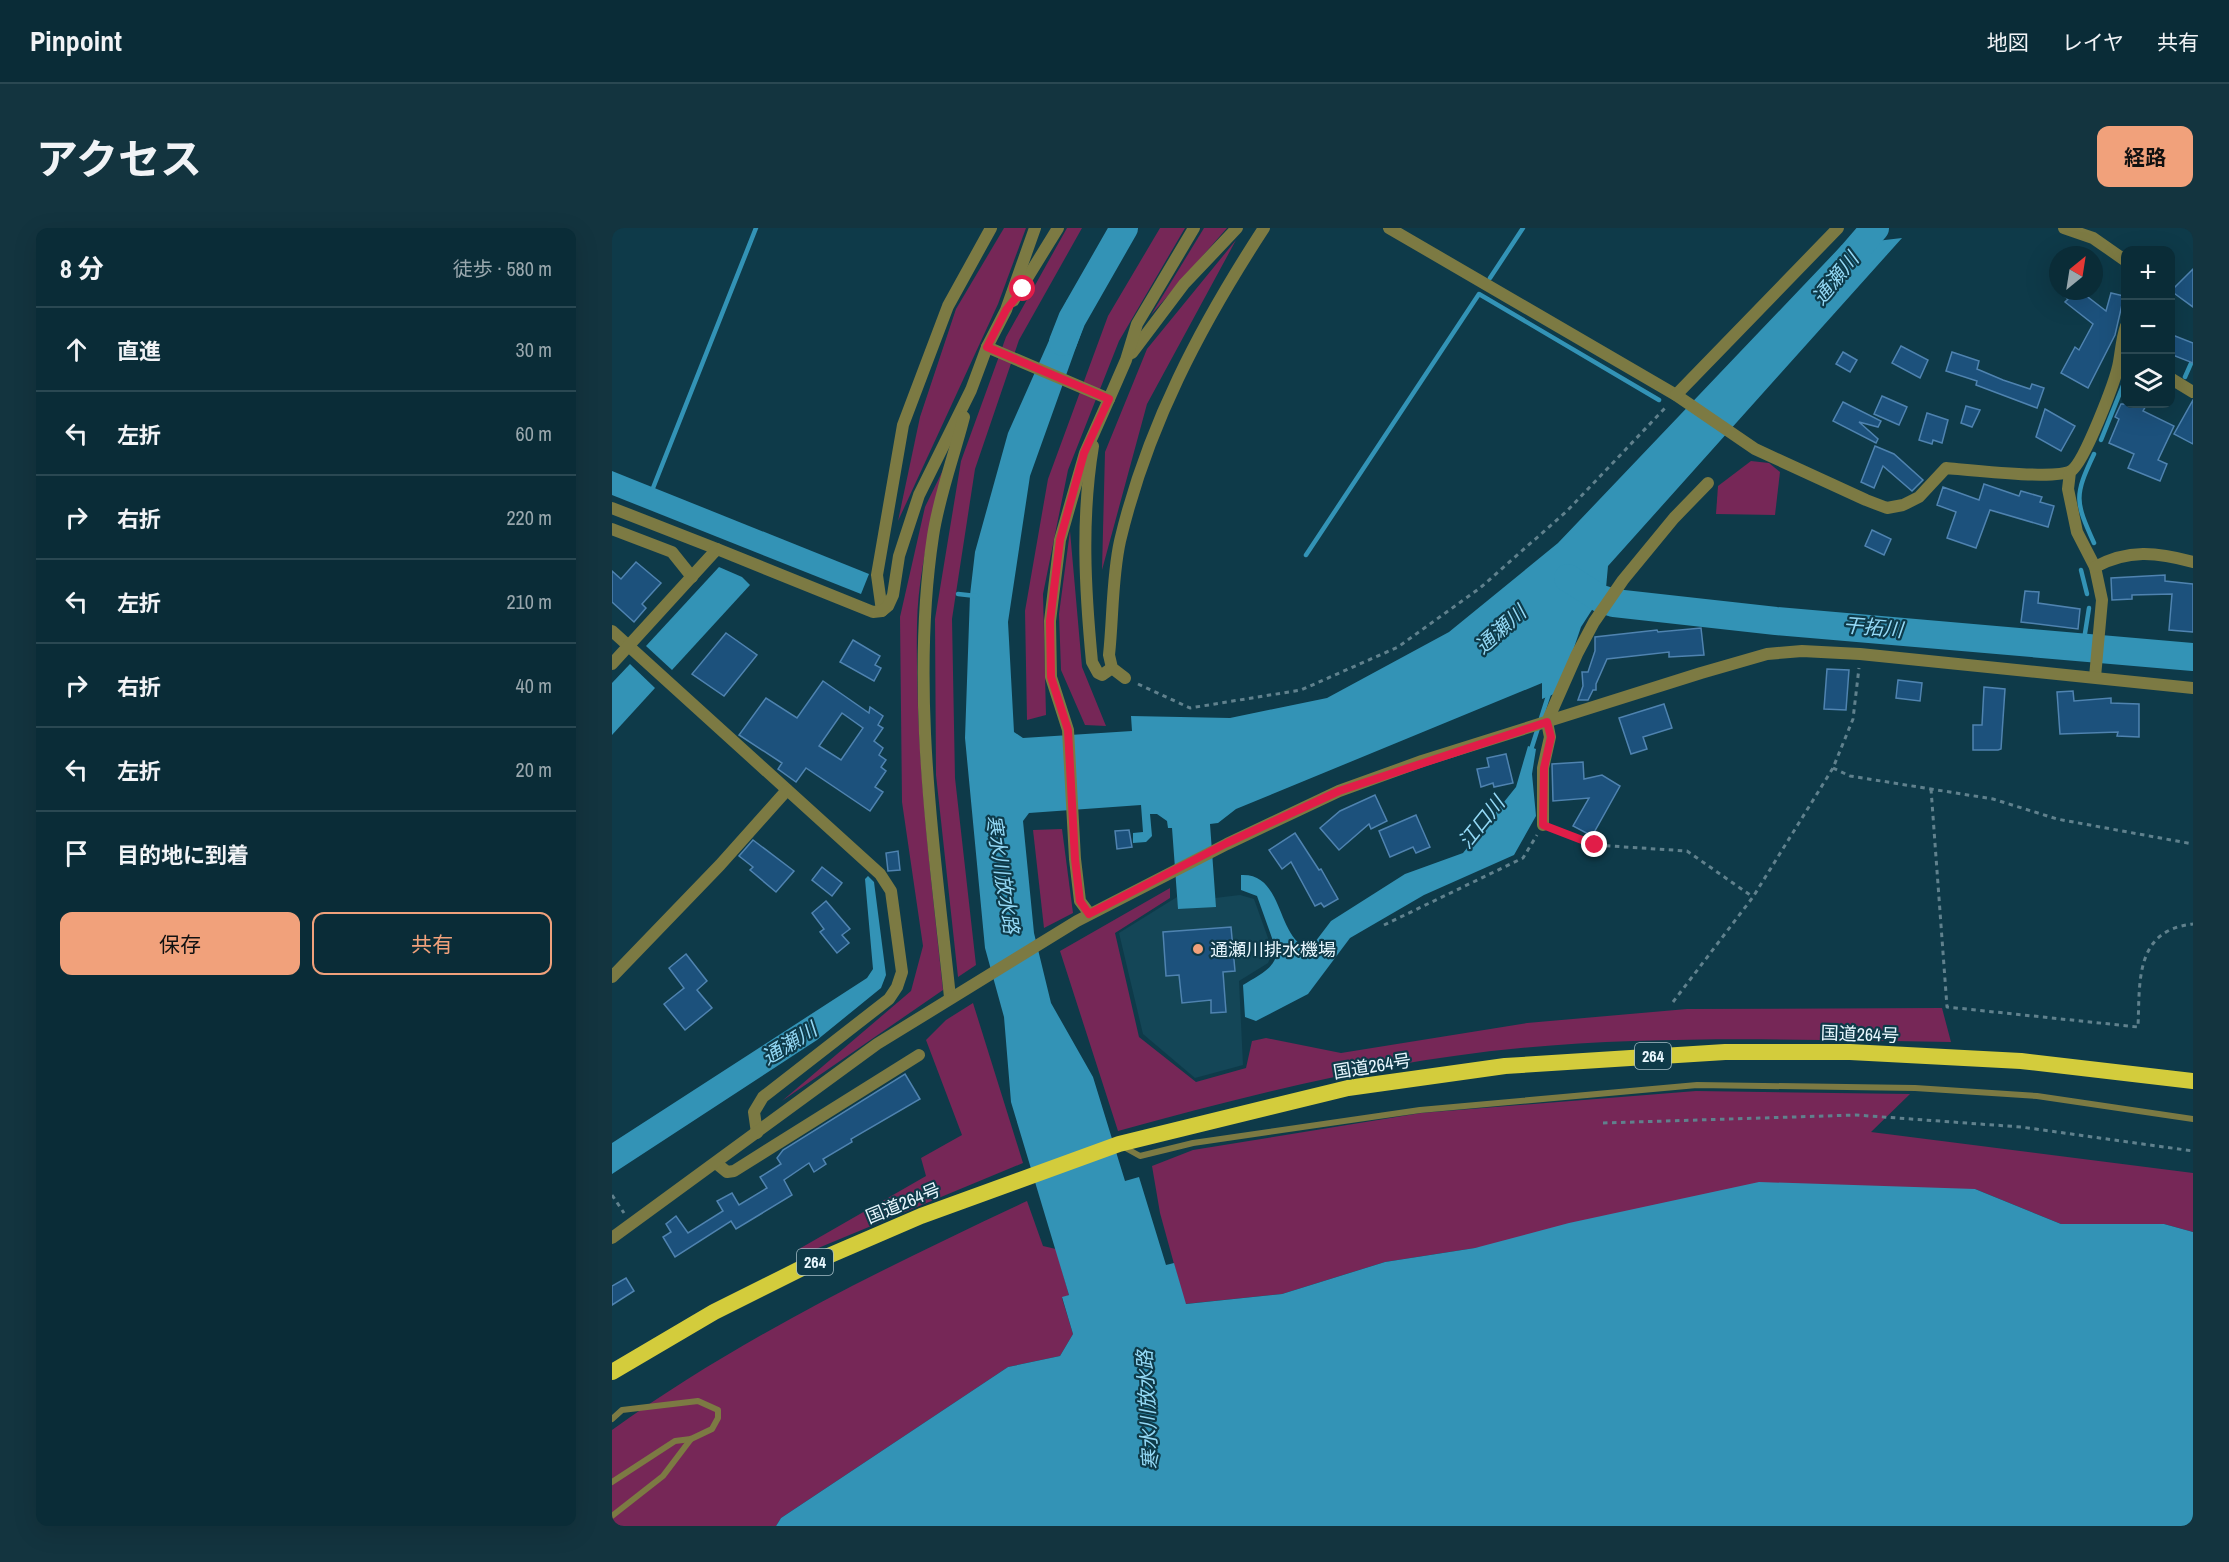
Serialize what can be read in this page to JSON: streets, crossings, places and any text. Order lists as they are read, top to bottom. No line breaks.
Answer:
{"streets":{"highway":["国道264号","264"]},"water":["通瀬川","干拓川","江口川","寒水川放水路"],"places":["通瀬川排水機場"],"north":"top right","page":{"header":"Pinpoint","nav":["地図","レイヤ","共有"],"title":"アクセス","buttons":["経路",["保存","共有"]],"heading":["8 分","徒歩 · 580 m"],"map_buttons":["+","−"],"list":[["直進","30 m"],["左折","60 m"],["右折","220 m"],["左折","210 m"],["右折","40 m"],["左折","20 m"],"目的地に到着"]}}
